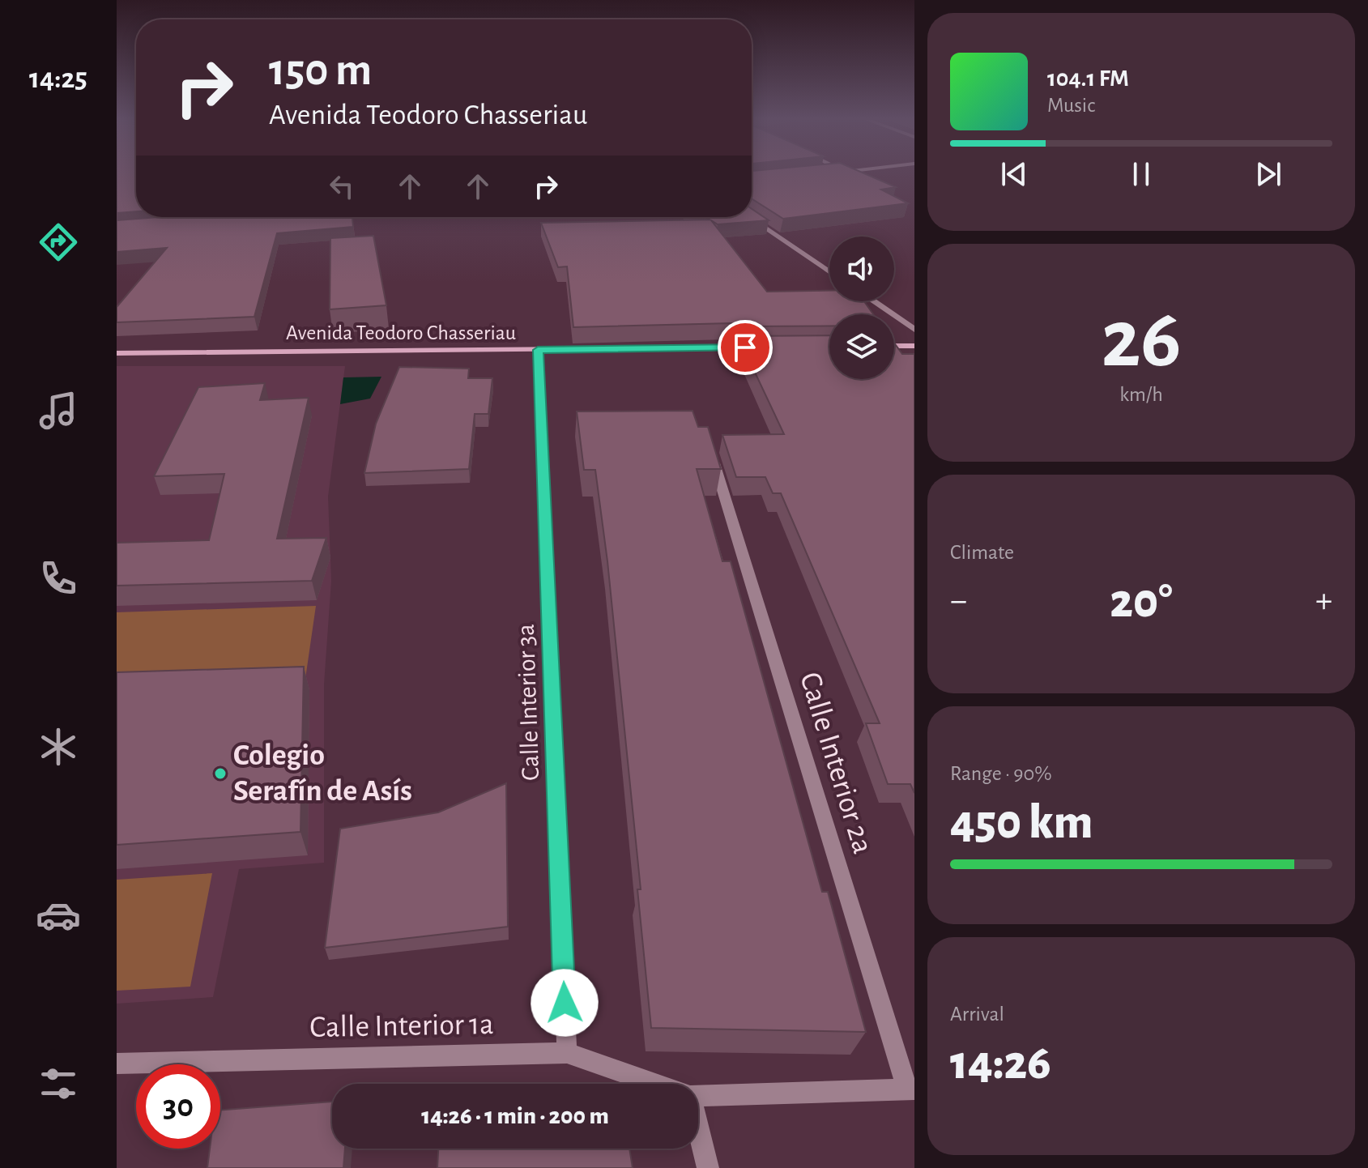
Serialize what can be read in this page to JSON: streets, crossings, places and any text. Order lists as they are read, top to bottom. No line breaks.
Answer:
{"streets":{"street":["Avenida Teodoro Chasseriau","Calle Interior 3a","Calle Interior 2a","Calle Interior 1a"]},"crossings":[["Avenida Teodoro Chasseriau","Calle Interior 3a"],["Calle Interior 3a","Calle Interior 1a"],["Calle Interior 2a","Calle Interior 1a"]],"places":["Colegio Serafín de Asís"],"page":{"tabs":"14:25","turn":["150 m","Avenida Teodoro Chasseriau"],"song":["104.1 FM","Music"],"tile":[["26","km/h"],"Climate",["Range · 90%","450 km"],["Arrival","14:26"]],"heat":["−","20°","+"],"limit":"30","trip":"14:26 · 1 min · 200 m"}}
